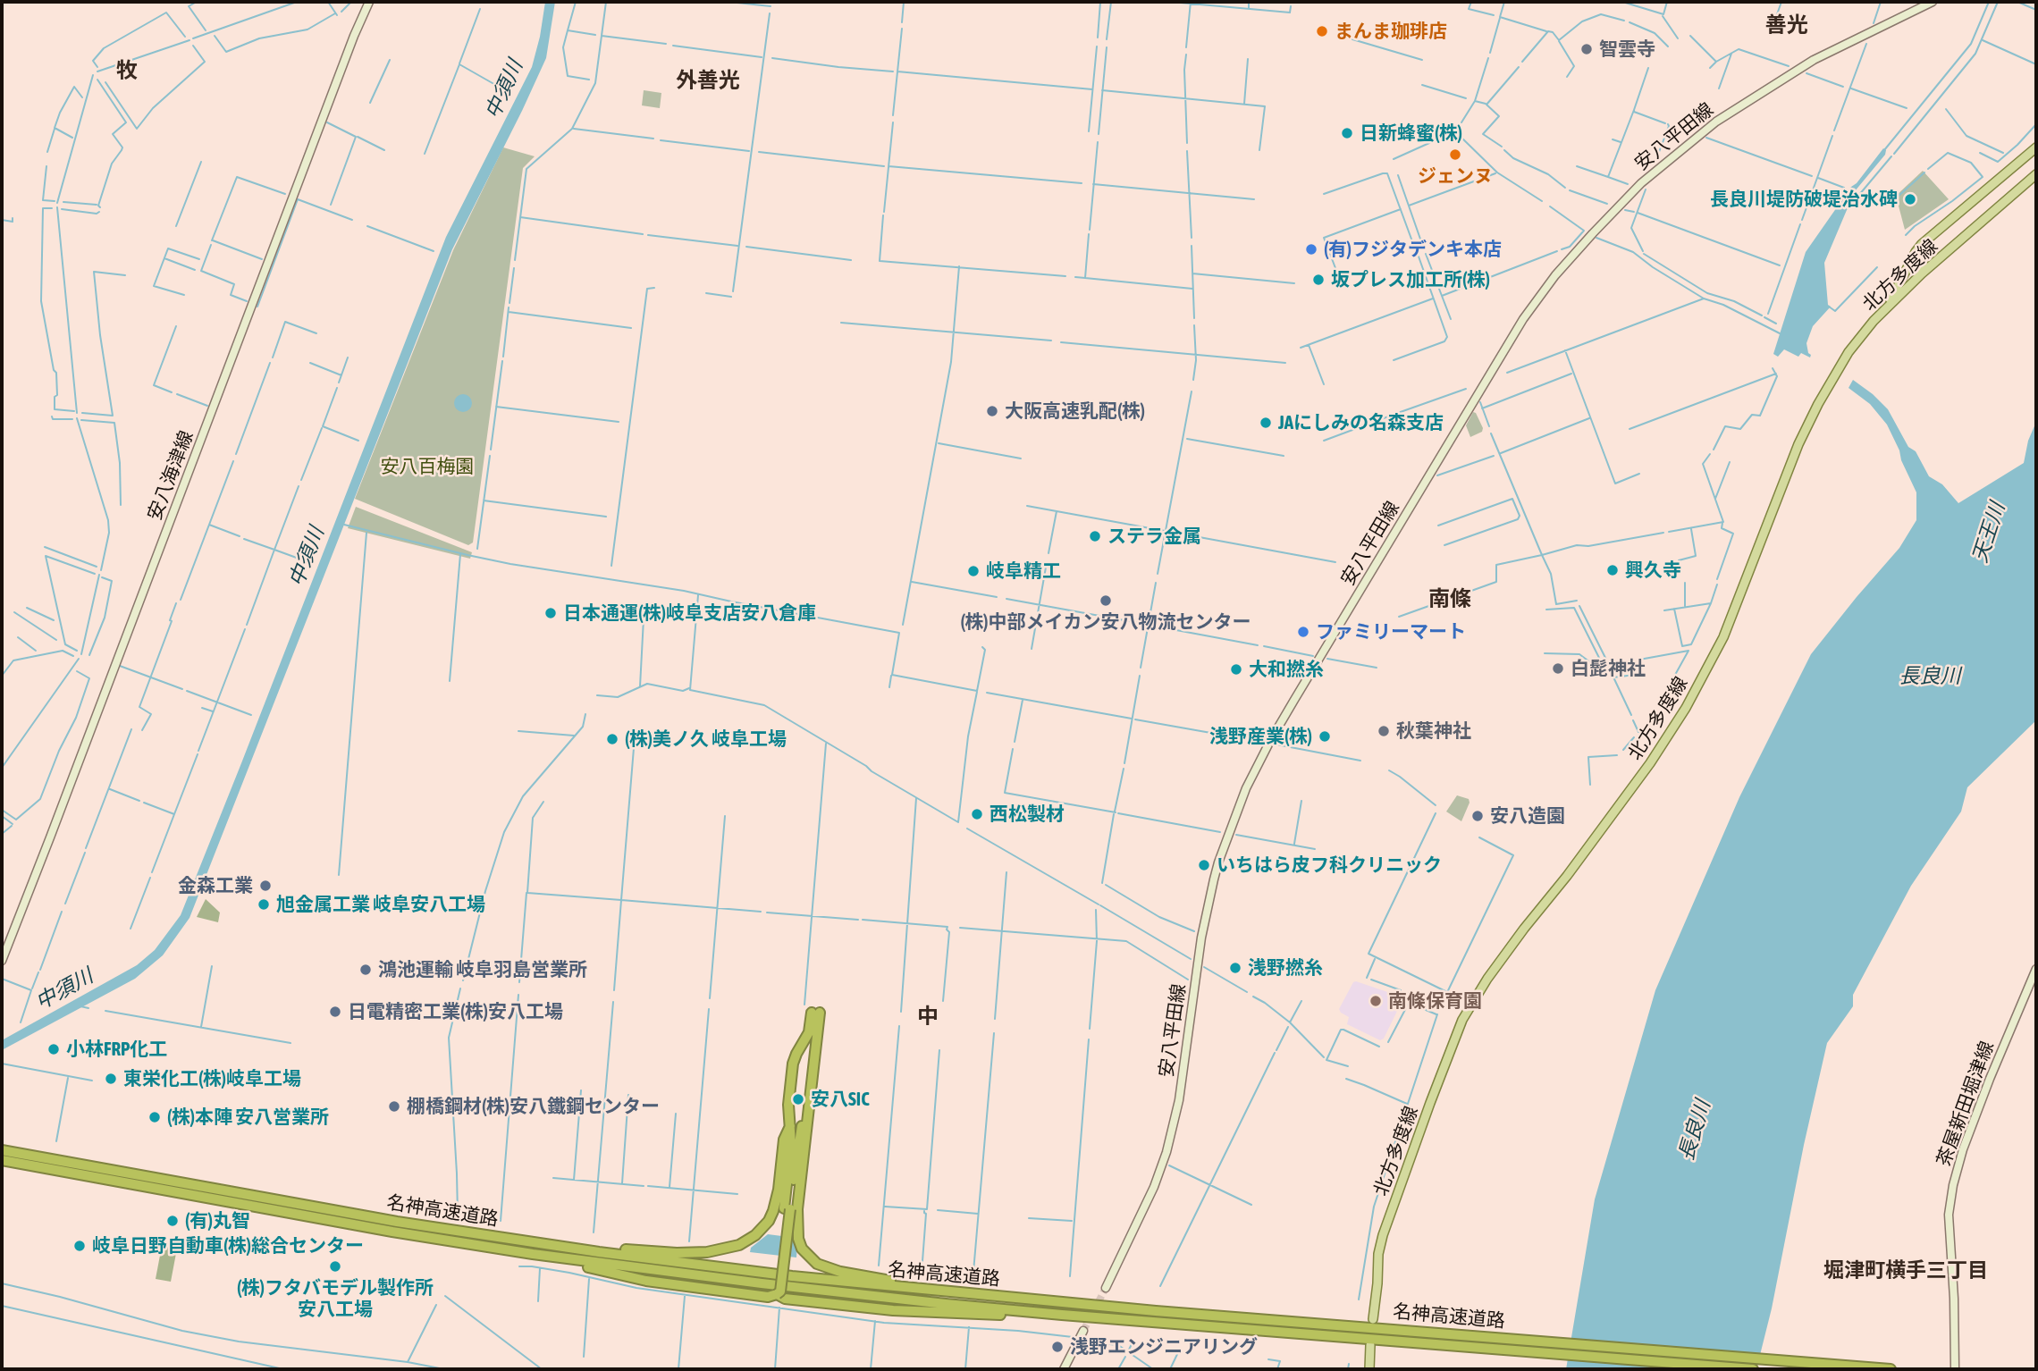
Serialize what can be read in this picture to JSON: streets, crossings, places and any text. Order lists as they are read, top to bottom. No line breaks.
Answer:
{"streets":{"highway":["名神高速道路"],"main road":["安八平田線","北方多度線","安八海津線","茶屋新田堀津線"]},"districts":["善光","牧","外善光","南條","中","堀津町横手三丁目"],"water":["中須川","天王川","長良川"],"parks":["安八百梅園"],"places":["まんま珈琲店","智雲寺","日新蜂蜜(株)","ジェンヌ","長良川堤防破堤治水碑","(有)フジタデンキ本店","坂プレス加工所(株)","大阪高速乳配(株)","JAにしみの名森支店","ステラ金属","興久寺","岐阜精工","(株)中部メイカン安八物流センター","日本通運(株)岐阜支店安八倉庫","ファミリーマート","白髭神社","大和撚糸","秋葉神社","浅野産業(株)","(株)美ノ久 岐阜工場","西松製材","安八造園","いちはら皮フ科クリニック","金森工業","旭金属工業 岐阜安八工場","浅野撚糸","鴻池運輸 岐阜羽島営業所","南條保育園","日電精密工業(株)安八工場","小林FRP化工","東栄化工(株)岐阜工場","安八SIC","棚橋鋼材(株)安八鐵鋼センター","(株)本陣 安八営業所","(有)丸智","岐阜日野自動車(株)総合センター","(株)フタバモデル製作所 安八工場","浅野エンジニアリング"]}
